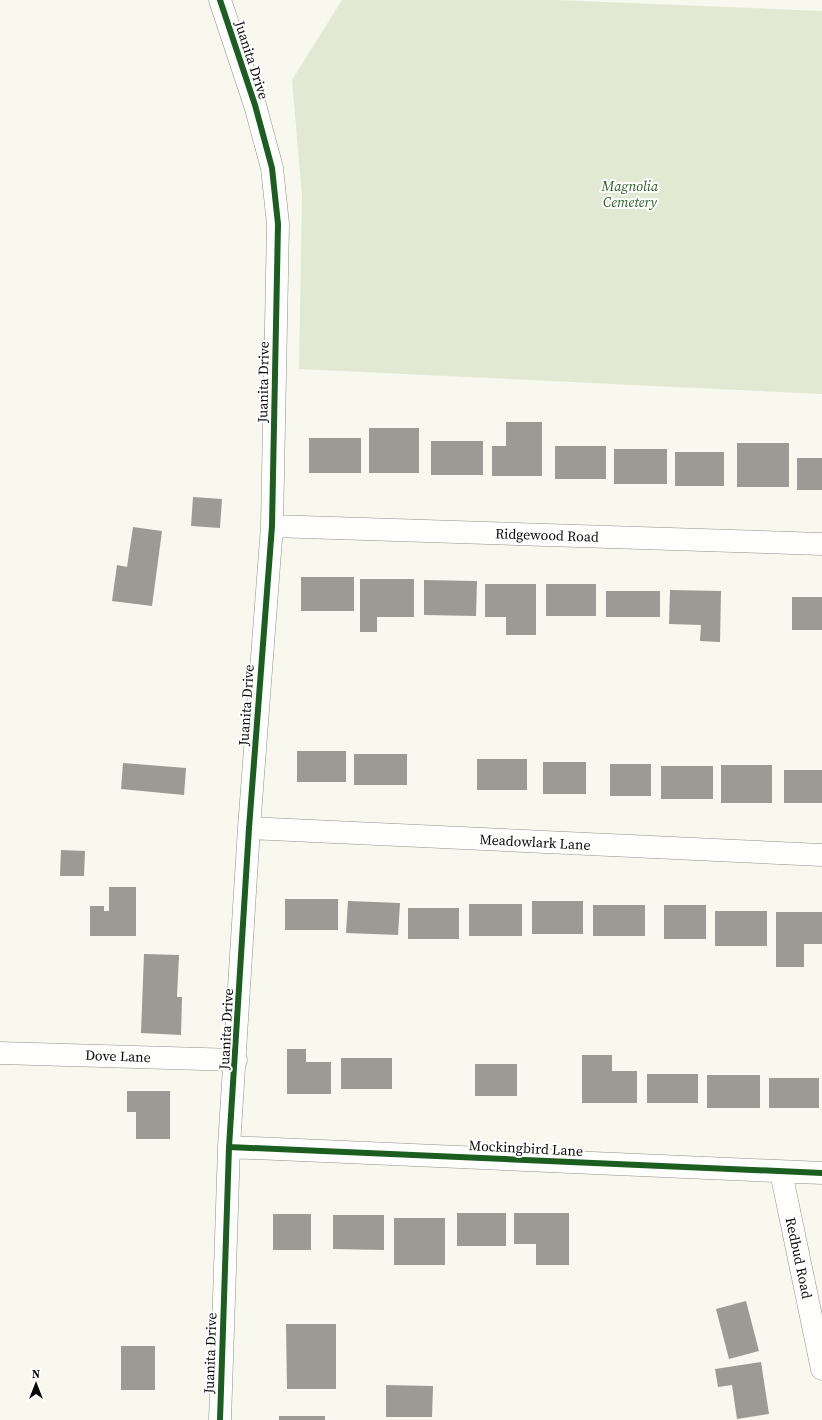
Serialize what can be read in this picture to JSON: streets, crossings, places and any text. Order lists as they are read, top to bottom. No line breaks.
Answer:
{"streets":{"street":["Juanita Drive","Ridgewood Road","Meadowlark Lane","Dove Lane","Mockingbird Lane","Redbud Road"]},"crossings":[["Juanita Drive","Ridgewood Road"],["Juanita Drive","Meadowlark Lane"],["Juanita Drive","Dove Lane"],["Juanita Drive","Mockingbird Lane"],["Mockingbird Lane","Redbud Road"]],"parks":["Magnolia Cemetery"],"north":"top"}
